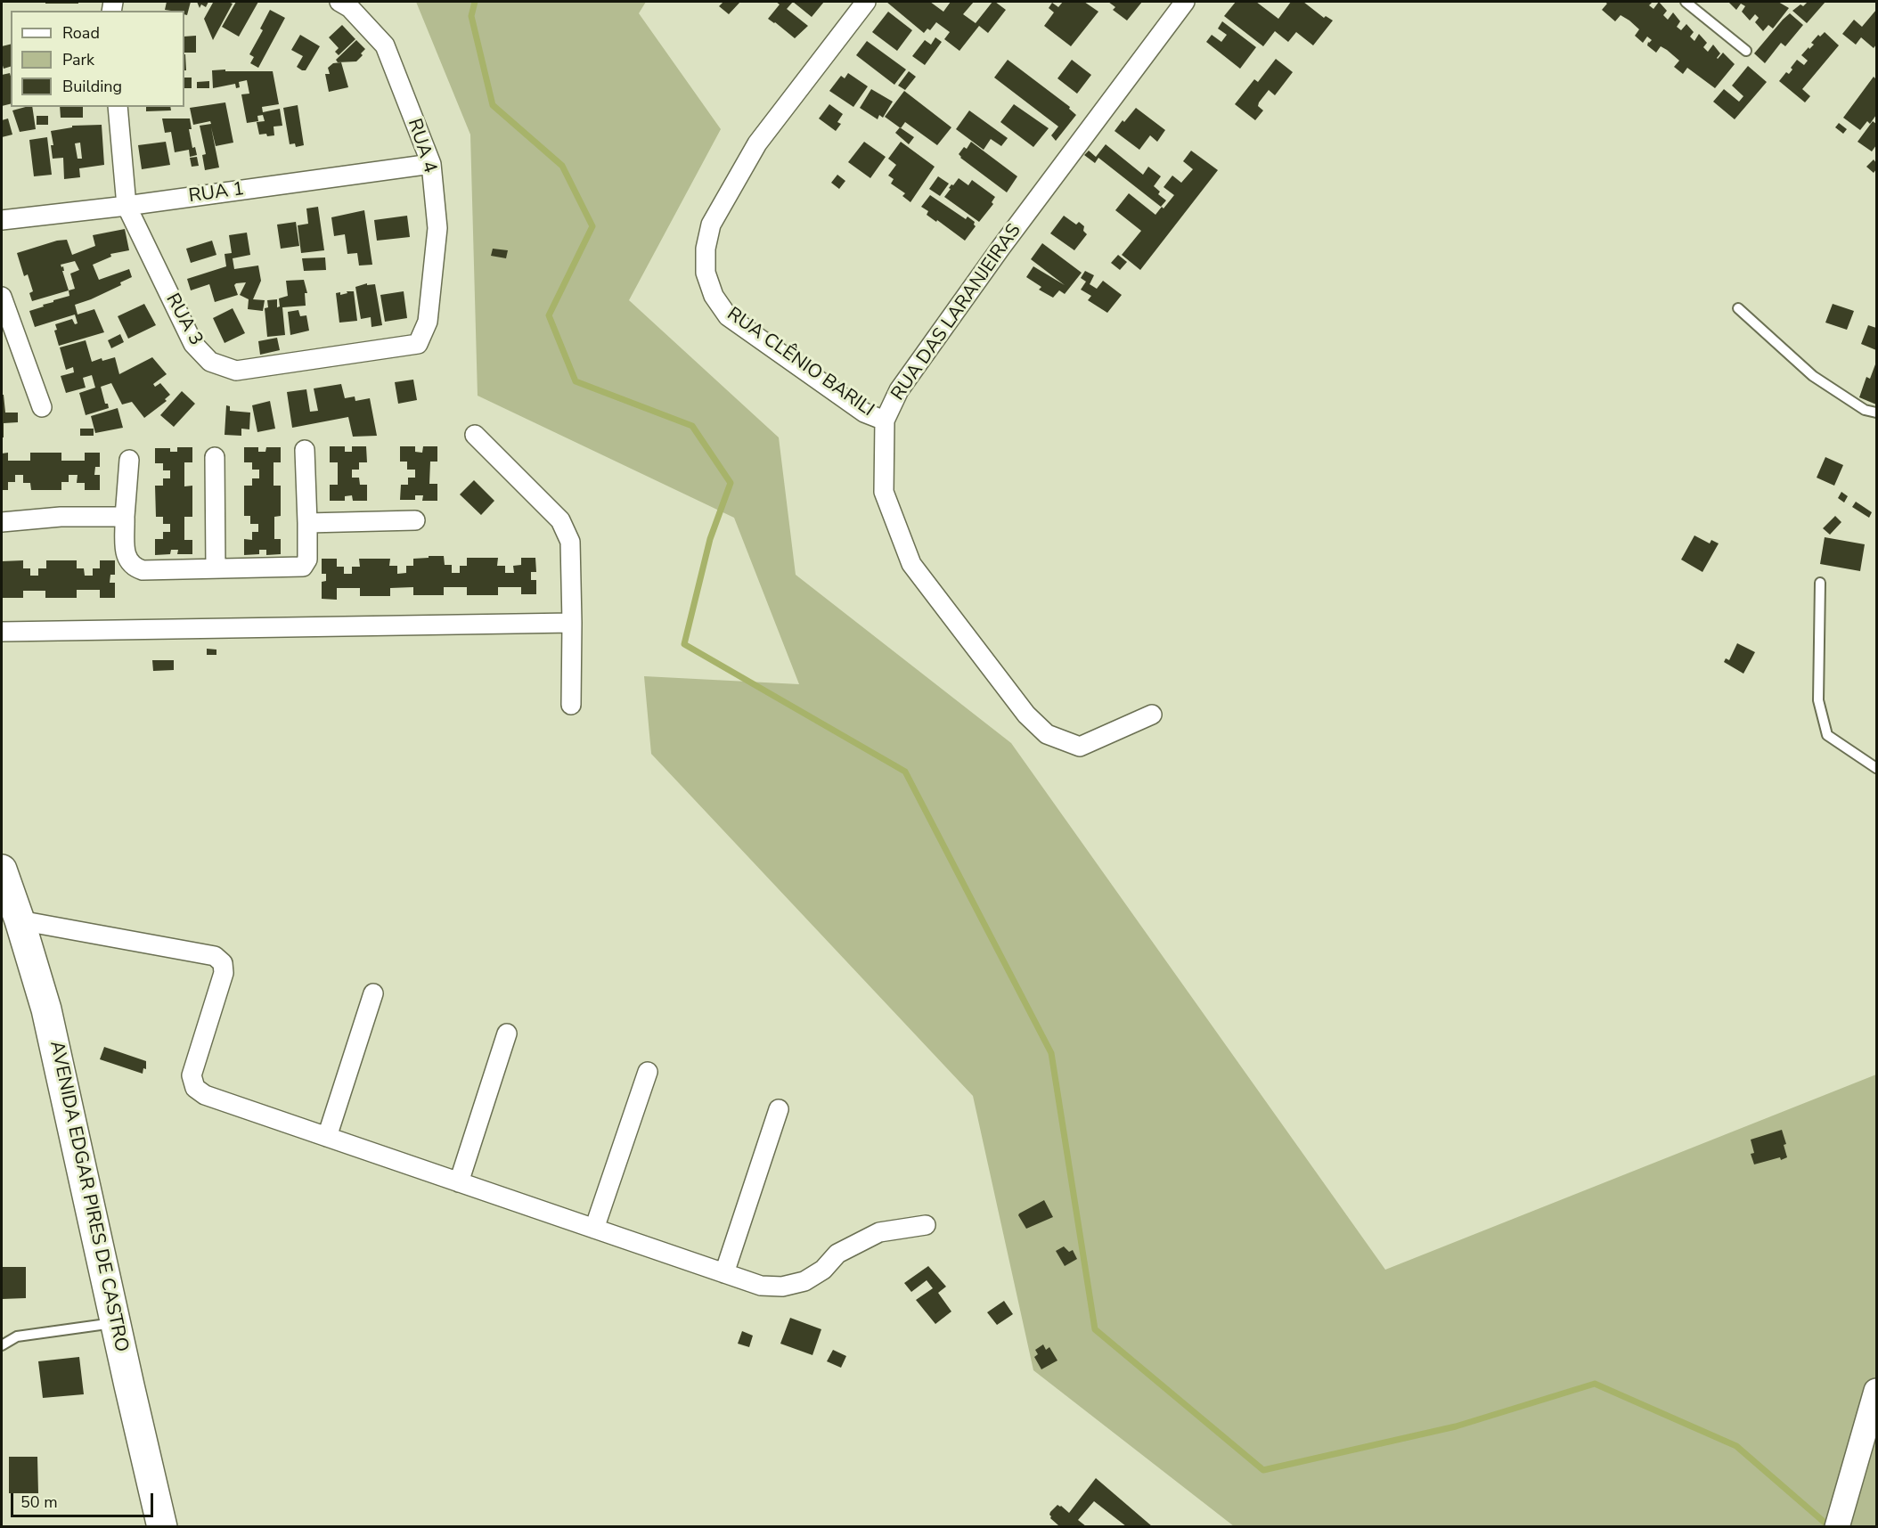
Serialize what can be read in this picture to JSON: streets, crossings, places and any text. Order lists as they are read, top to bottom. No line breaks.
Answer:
{"streets":{"main road":["AVENIDA EDGAR PIRES DE CASTRO"],"street":["RUA 4","RUA 1","RUA DAS LARANJEIRAS","RUA 3","RUA CLÊNIO BARILI"]},"crossings":[["RUA 4","RUA 1"],["RUA 4","RUA 3"],["RUA 1","RUA 3"],["RUA DAS LARANJEIRAS","RUA CLÊNIO BARILI"]],"legend":["Road","Park","Building"],"scale_bar":"50 m"}
